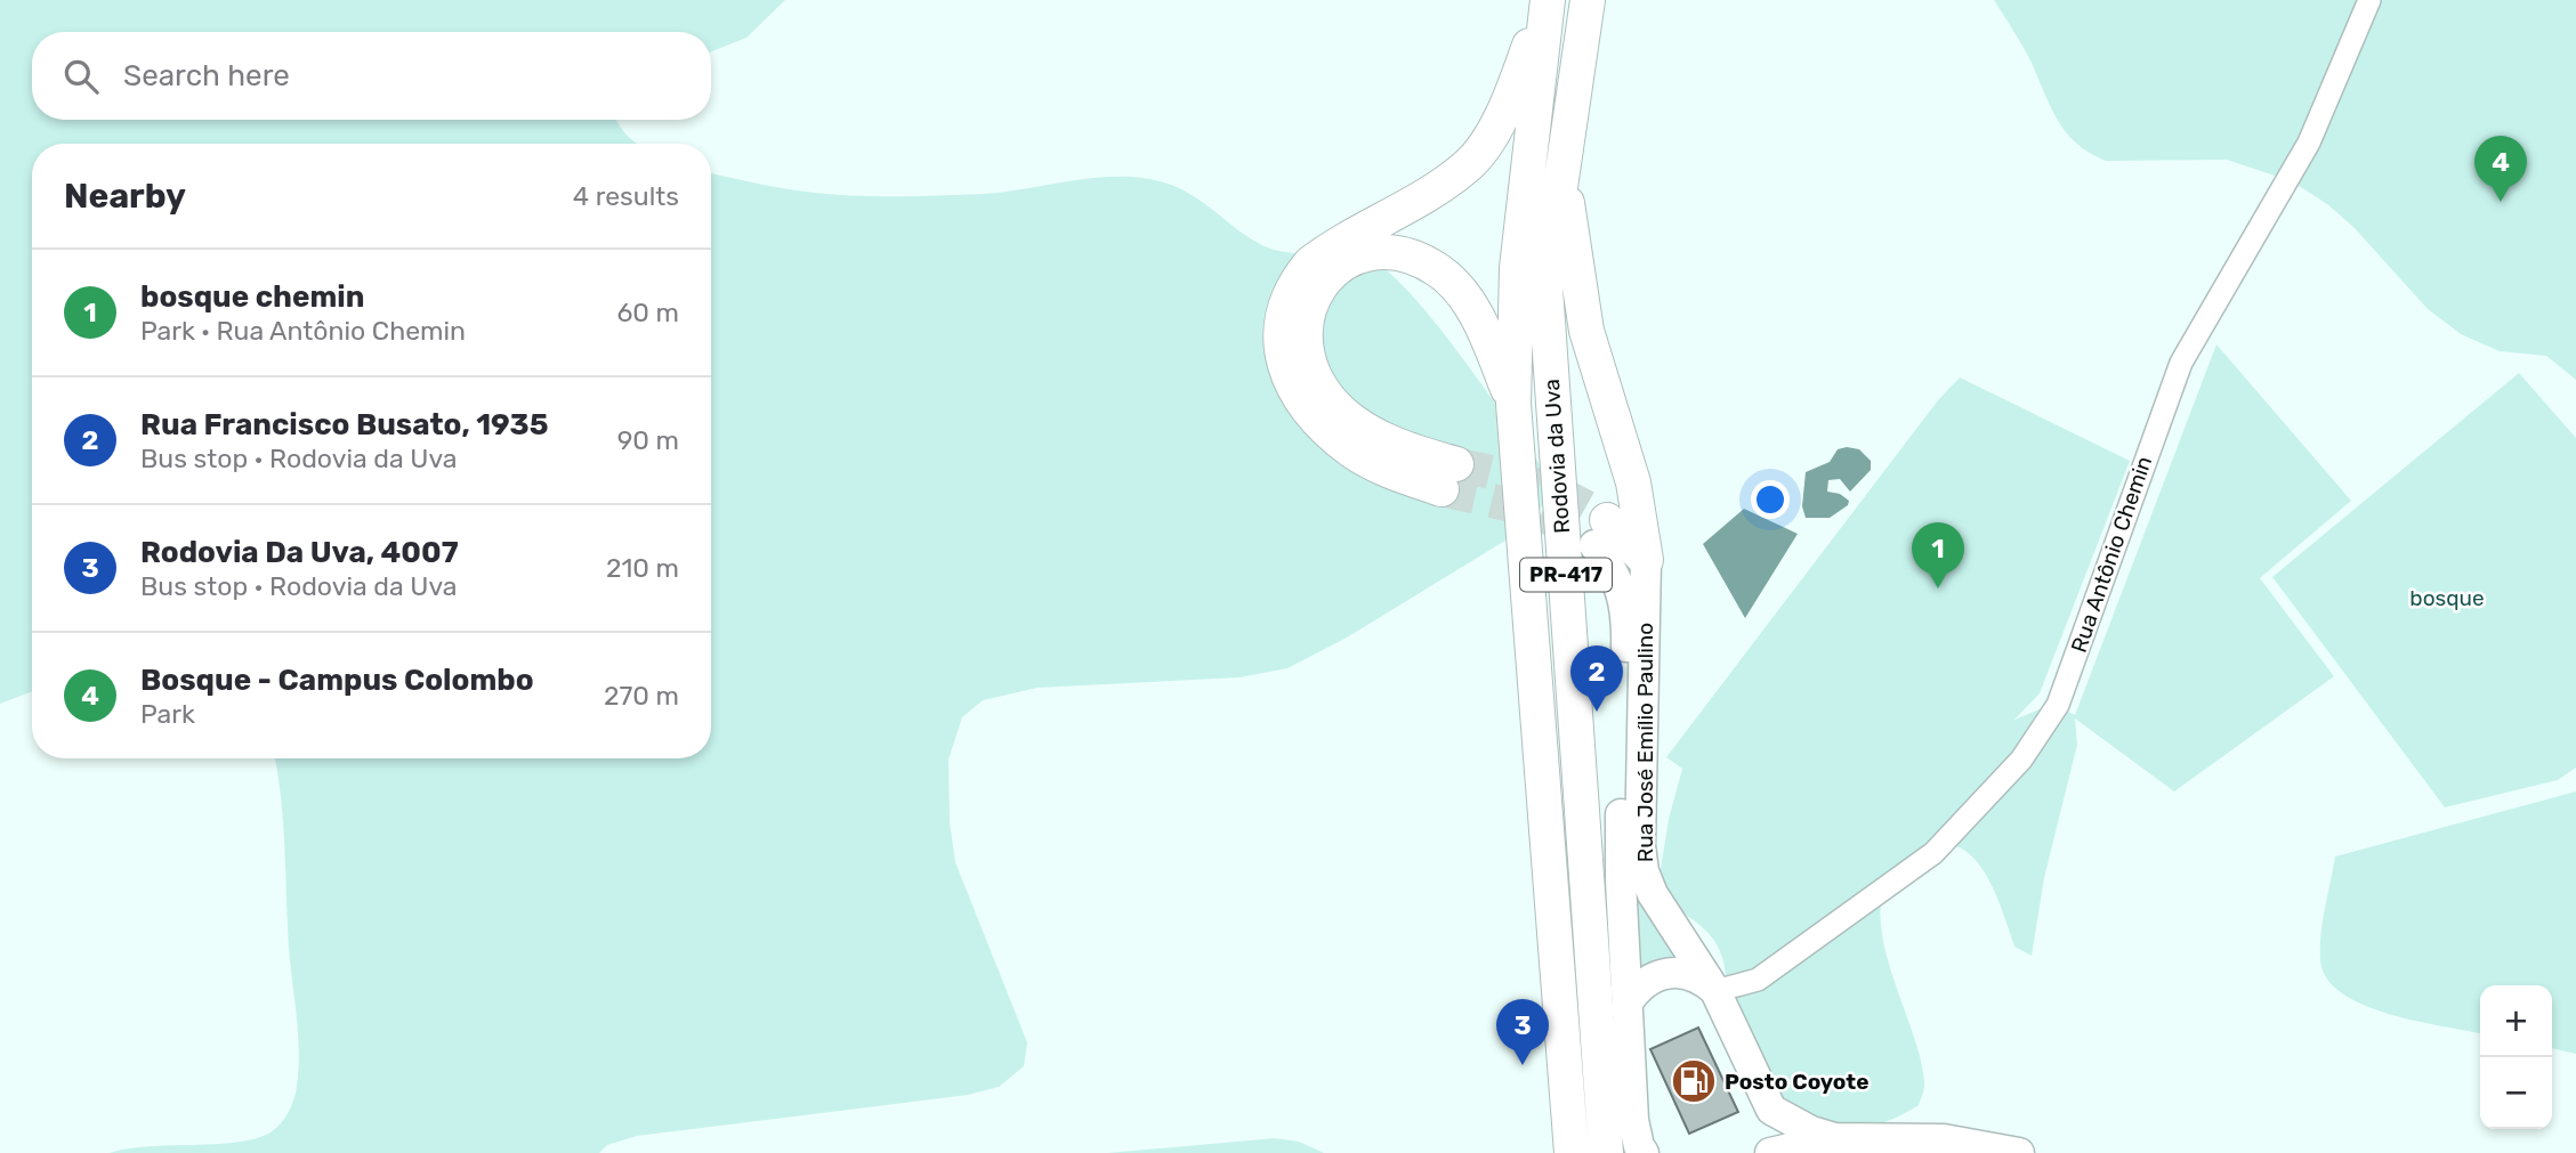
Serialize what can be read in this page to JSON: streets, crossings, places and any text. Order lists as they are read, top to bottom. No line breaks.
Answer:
{"streets":{"main road":["Rodovia da Uva","PR-417"],"street":["Rua Antônio Chemin","Rua José Emílio Paulino"]},"crossings":[["Rua Antônio Chemin","Rua José Emílio Paulino"]],"parks":["bosque"],"places":{"fuel station":["Posto Coyote"]},"page":{"search":"Search here","pins":["4","1","2","3"],"heading":["Nearby","4 results"],"list":[{"mark":"1","name":"bosque chemin","note":"Park · Rua Antônio Chemin","value":"60 m"},{"mark":"2","name":"Rua Francisco Busato, 1935","note":"Bus stop · Rodovia da Uva","value":"90 m"},{"mark":"3","name":"Rodovia Da Uva, 4007","note":"Bus stop · Rodovia da Uva","value":"210 m"},{"mark":"4","name":"Bosque - Campus Colombo","note":"Park","value":"270 m"}],"map_buttons":["+","−"]}}
